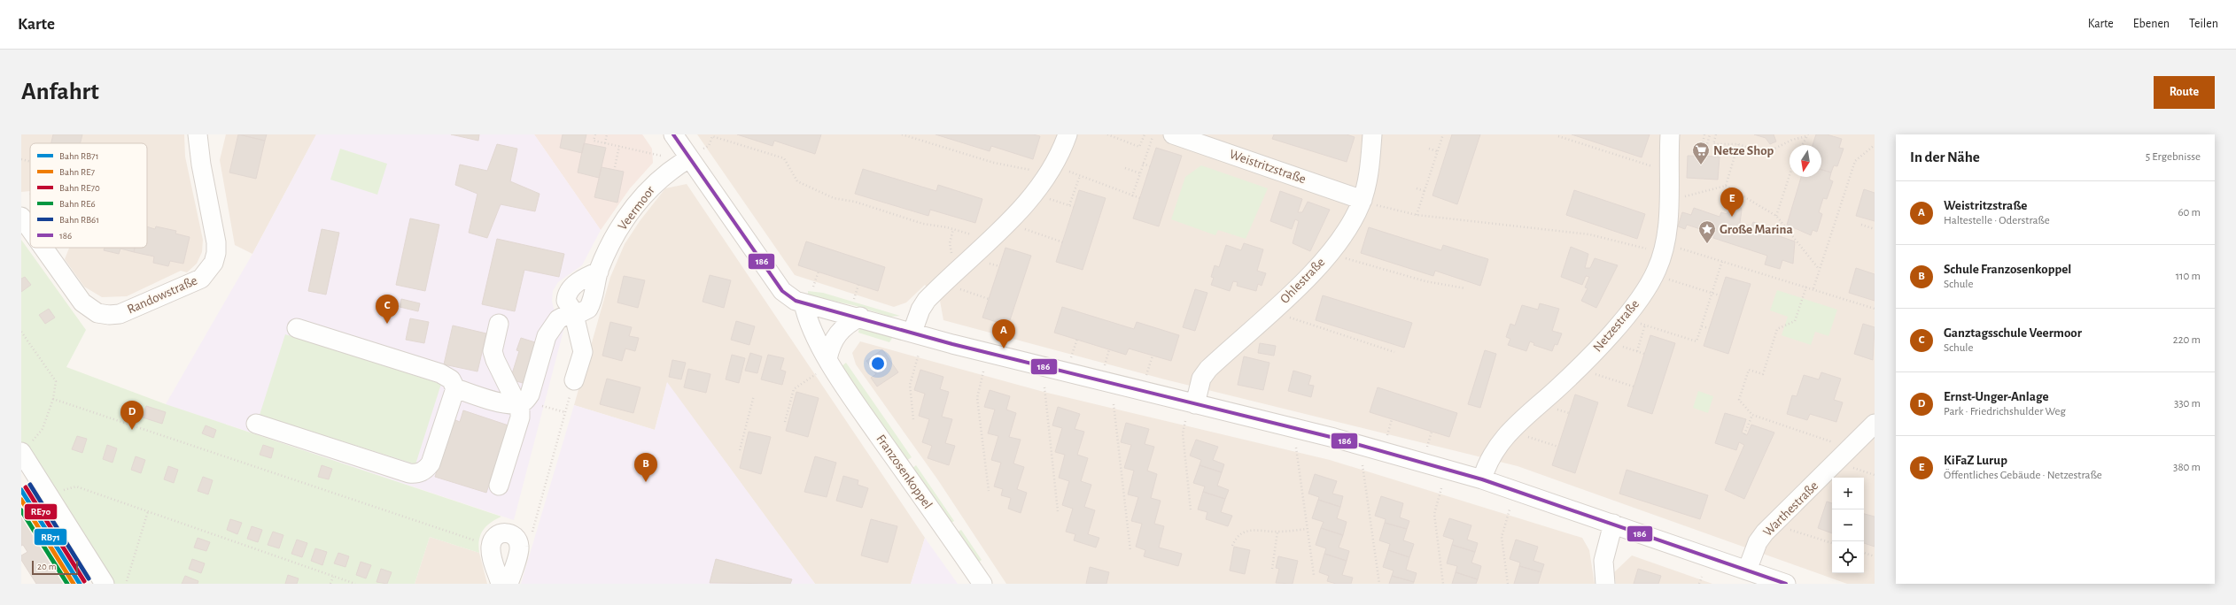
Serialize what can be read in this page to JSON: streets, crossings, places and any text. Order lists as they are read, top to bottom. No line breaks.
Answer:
{"streets":{"street":["Weistritzstraße","Veermoor","Ohlestraße","Randowstraße","Netzestraße","Franzosenkoppel","Warthestraße"]},"crossings":[["Weistritzstraße","Ohlestraße"]],"places":{"supermarket":["Netze Shop"],"place":["Große Marina"]},"lines":["transit line 186","rail line RB61","rail line RE70","rail line RB71","rail line RE7","rail line RE6"],"legend":["Bahn RB71","Bahn RE7","Bahn RE70","Bahn RE6","Bahn RB61","186"],"scale_bar":"20 m","north":"bottom","page":{"header":"Karte","nav":["Karte","Ebenen","Teilen"],"buttons":"Route","title":"Anfahrt","heading":["In der Nähe","5 Ergebnisse"],"list":[{"mark":"A","name":"Weistritzstraße","note":"Haltestelle · Oderstraße","value":"60 m"},{"mark":"B","name":"Schule Franzosenkoppel","note":"Schule","value":"110 m"},{"mark":"C","name":"Ganztagsschule Veermoor","note":"Schule","value":"220 m"},{"mark":"D","name":"Ernst-Unger-Anlage","note":"Park · Friedrichshulder Weg","value":"330 m"},{"mark":"E","name":"KiFaZ Lurup","note":"Öffentliches Gebäude · Netzestraße","value":"380 m"}],"pins":["E","C","A","D","B"],"map_buttons":["+","−"],"scale":"20 m"}}
